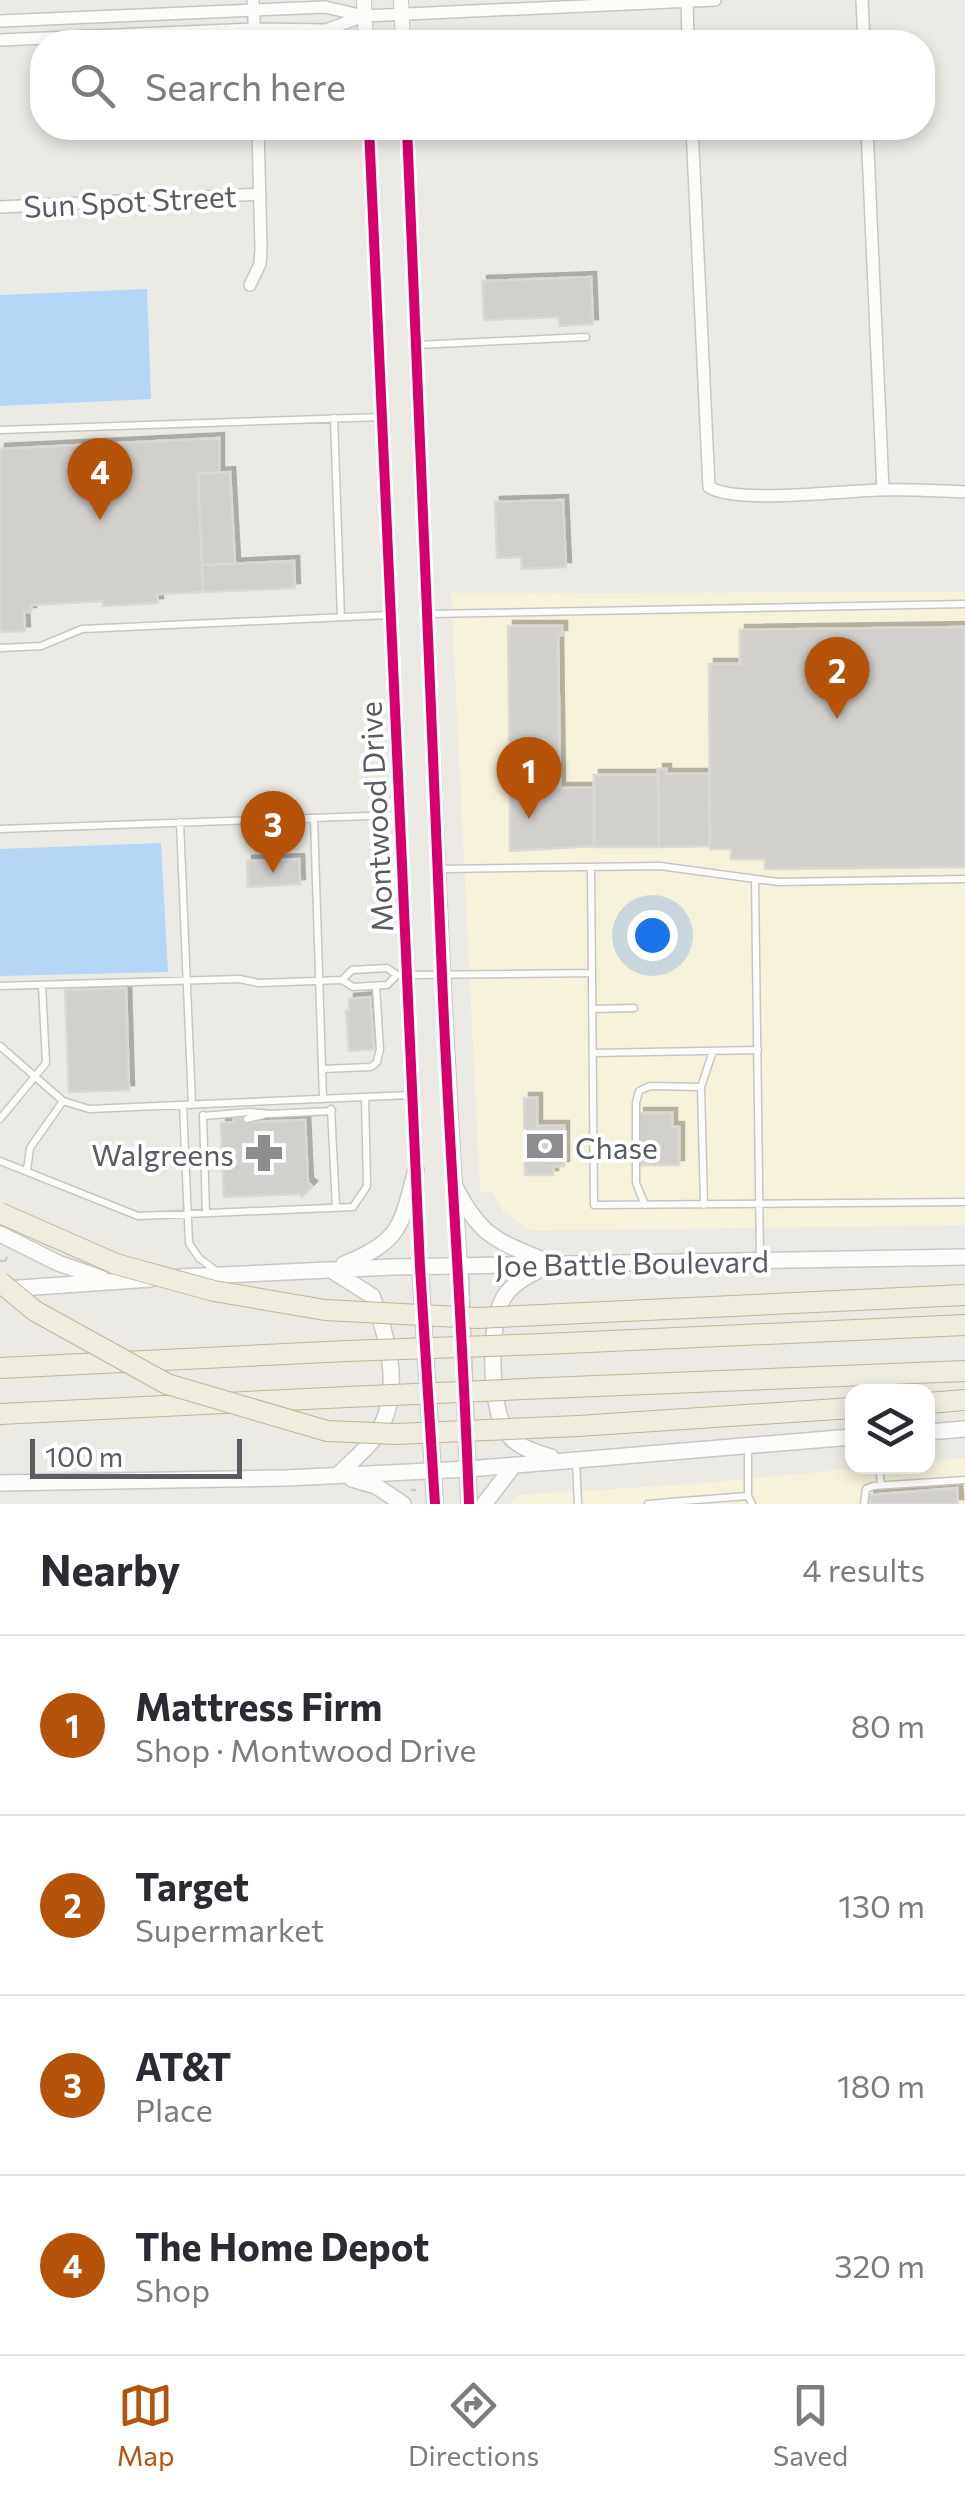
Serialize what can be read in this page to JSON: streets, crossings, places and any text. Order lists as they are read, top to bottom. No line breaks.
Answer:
{"streets":{"main road":["Montwood Drive","Joe Battle Boulevard"],"street":["Sun Spot Street"]},"crossings":[["Montwood Drive","Joe Battle Boulevard"]],"places":{"bank":["Chase"],"pharmacy":["Walgreens"]},"scale_bar":"100 m","page":{"search":"Search here","pins":["4","2","1","3"],"scale":"100 m","heading":["Nearby","4 results"],"list":[{"mark":"1","name":"Mattress Firm","note":"Shop · Montwood Drive","value":"80 m"},{"mark":"2","name":"Target","note":"Supermarket","value":"130 m"},{"mark":"3","name":"AT&T","note":"Place","value":"180 m"},{"mark":"4","name":"The Home Depot","note":"Shop","value":"320 m"}],"nav":["Map","Directions","Saved"]}}
